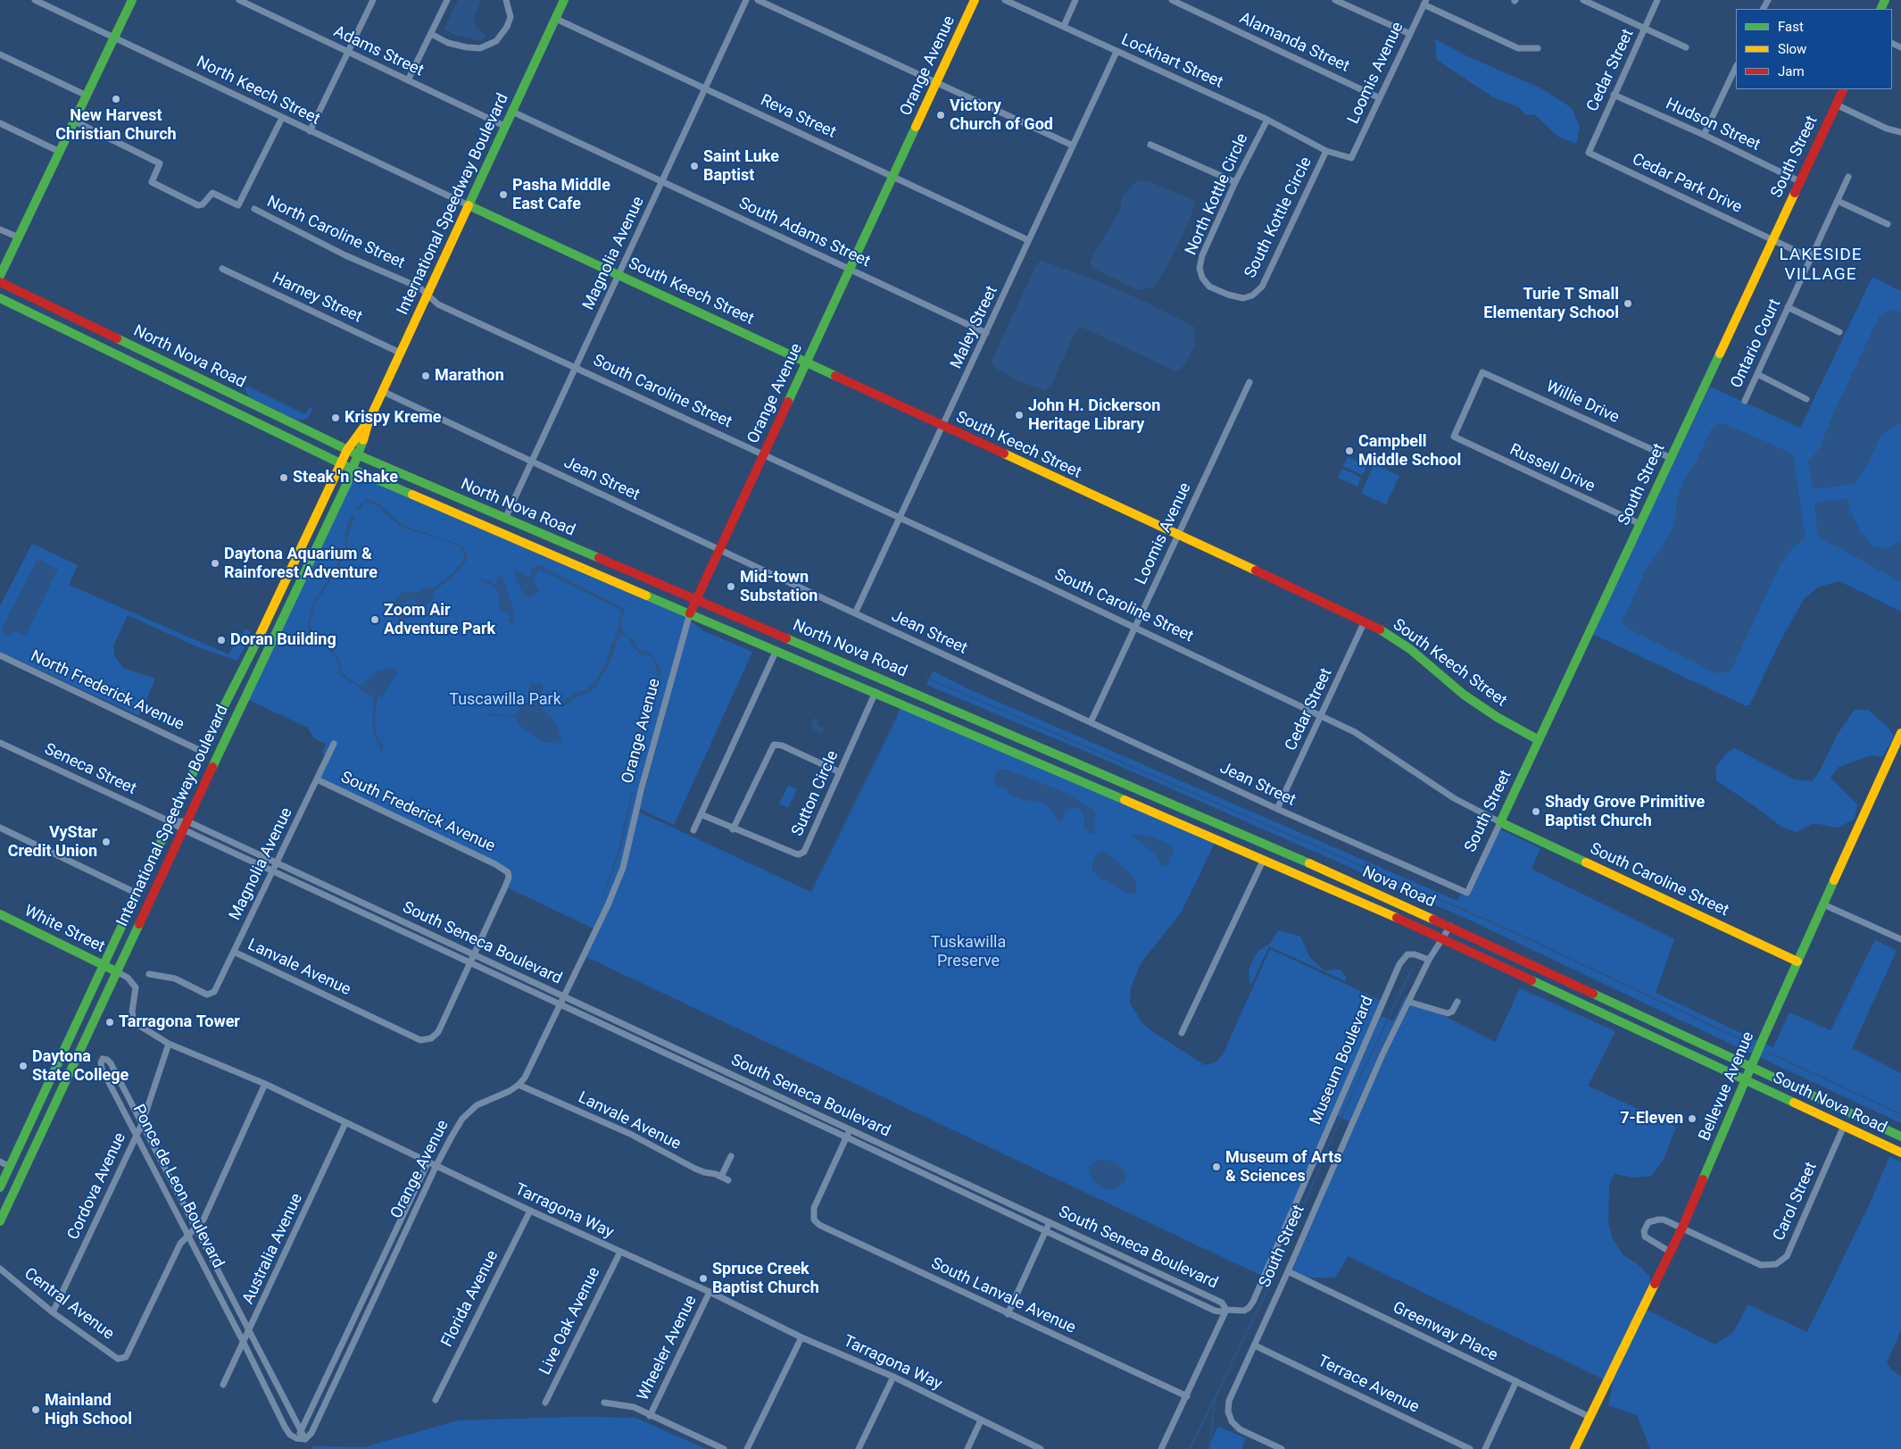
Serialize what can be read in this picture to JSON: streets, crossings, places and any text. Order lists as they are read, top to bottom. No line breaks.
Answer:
{"streets":{"main road":["Orange Avenue","South Street","International Speedway Boulevard","South Keech Street","North Nova Road","South Caroline Street","Nova Road","White Street","Bellevue Avenue","South Nova Road"],"street":["Alamanda Street","Adams Street","Lockhart Street","Cedar Street","Loomis Avenue","North Keech Street","Reva Street","Hudson Street","Cedar Park Drive","North Kottle Circle","South Kottle Circle","North Caroline Street","South Adams Street","Magnolia Avenue","Harney Street","Maley Street","Ontario Court","Willie Drive","Russell Drive","Jean Street","North Frederick Avenue","Seneca Street","Sutton Circle","South Frederick Avenue","South Seneca Boulevard","Lanvale Avenue","Museum Boulevard","Cordova Avenue","Ponce de Leon Boulevard","Carol Street","Tarragona Way","Australia Avenue","South Lanvale Avenue","Florida Avenue","Central Avenue","Live Oak Avenue","Greenway Place","Wheeler Avenue","Terrace Avenue"]},"crossings":[["Alamanda Street","Loomis Avenue"],["Adams Street","International Speedway Boulevard"],["Lockhart Street","Loomis Avenue"],["Lockhart Street","North Kottle Circle"],["Lockhart Street","South Kottle Circle"],["Lockhart Street","Maley Street"],["Orange Avenue","Reva Street"],["Orange Avenue","South Adams Street"],["Orange Avenue","South Keech Street"],["Orange Avenue","North Nova Road"],["Orange Avenue","South Caroline Street"],["Orange Avenue","Jean Street"],["Orange Avenue","South Seneca Boulevard"],["Orange Avenue","Lanvale Avenue"],["Orange Avenue","Ponce de Leon Boulevard"],["Orange Avenue","Tarragona Way"],["Cedar Street","Hudson Street"],["Cedar Street","Cedar Park Drive"],["Cedar Street","South Keech Street"],["Cedar Street","South Caroline Street"],["Cedar Street","Jean Street"],["Loomis Avenue","South Keech Street"],["Loomis Avenue","South Caroline Street"],["Loomis Avenue","Jean Street"],["North Keech Street","International Speedway Boulevard"],["North Keech Street","South Keech Street"],["Reva Street","International Speedway Boulevard"],["Reva Street","Magnolia Avenue"],["Reva Street","Maley Street"],["Hudson Street","South Street"],["South Street","Cedar Park Drive"],["South Street","South Keech Street"],["South Street","South Caroline Street"],["South Street","Willie Drive"],["South Street","Russell Drive"],["South Street","Jean Street"],["South Street","Nova Road"],["South Street","Museum Boulevard"],["South Street","Greenway Place"],["South Street","Terrace Avenue"],["Cedar Park Drive","Ontario Court"],["North Kottle Circle","South Kottle Circle"],["International Speedway Boulevard","North Caroline Street"],["International Speedway Boulevard","South Adams Street"],["International Speedway Boulevard","South Keech Street"],["International Speedway Boulevard","Harney Street"],["International Speedway Boulevard","North Nova Road"],["International Speedway Boulevard","South Caroline Street"],["International Speedway Boulevard","Jean Street"],["International Speedway Boulevard","North Frederick Avenue"],["International Speedway Boulevard","Seneca Street"],["International Speedway Boulevard","White Street"],["International Speedway Boulevard","South Seneca Boulevard"],["International Speedway Boulevard","Tarragona Way"],["North Caroline Street","South Caroline Street"],["South Adams Street","Magnolia Avenue"],["South Adams Street","Maley Street"],["Magnolia Avenue","South Keech Street"],["Magnolia Avenue","North Nova Road"],["Magnolia Avenue","South Caroline Street"],["Magnolia Avenue","Jean Street"],["Magnolia Avenue","South Frederick Avenue"],["Magnolia Avenue","South Seneca Boulevard"],["Magnolia Avenue","Lanvale Avenue"],["South Keech Street","Maley Street"],["Maley Street","South Caroline Street"],["Maley Street","Jean Street"],["North Nova Road","Sutton Circle"],["North Nova Road","Nova Road"],["South Caroline Street","Bellevue Avenue"],["Willie Drive","Russell Drive"],["Seneca Street","South Seneca Boulevard"],["South Frederick Avenue","South Seneca Boulevard"],["Nova Road","Bellevue Avenue"],["Nova Road","South Nova Road"],["White Street","Tarragona Way"],["South Seneca Boulevard","Lanvale Avenue"],["South Seneca Boulevard","Museum Boulevard"],["South Seneca Boulevard","South Lanvale Avenue"],["Bellevue Avenue","South Nova Road"],["Bellevue Avenue","Carol Street"],["Bellevue Avenue","Greenway Place"],["South Nova Road","Carol Street"],["Cordova Avenue","Ponce de Leon Boulevard"],["Cordova Avenue","Tarragona Way"],["Cordova Avenue","Central Avenue"],["Ponce de Leon Boulevard","Australia Avenue"],["Ponce de Leon Boulevard","Central Avenue"],["Tarragona Way","Australia Avenue"],["Tarragona Way","Florida Avenue"],["Tarragona Way","Live Oak Avenue"],["Tarragona Way","Wheeler Avenue"]],"districts":["LAKESIDE VILLAGE"],"parks":["Tuscawilla Park","Tuskawilla Preserve"],"places":["New Harvest Christian Church","Victory Church of God","Saint Luke Baptist","Pasha Middle East Cafe","Turie T Small Elementary School","Marathon","John H. Dickerson Heritage Library","Krispy Kreme","Campbell Middle School","Steak 'n Shake","Daytona Aquarium & Rainforest Adventure","Mid-town Substation","Zoom Air Adventure Park","Doran Building","Shady Grove Primitive Baptist Church","VyStar Credit Union","Tarragona Tower","Daytona State College","7-Eleven","Museum of Arts & Sciences","Spruce Creek Baptist Church","Mainland High School"],"legend":["Fast","Slow","Jam"]}
